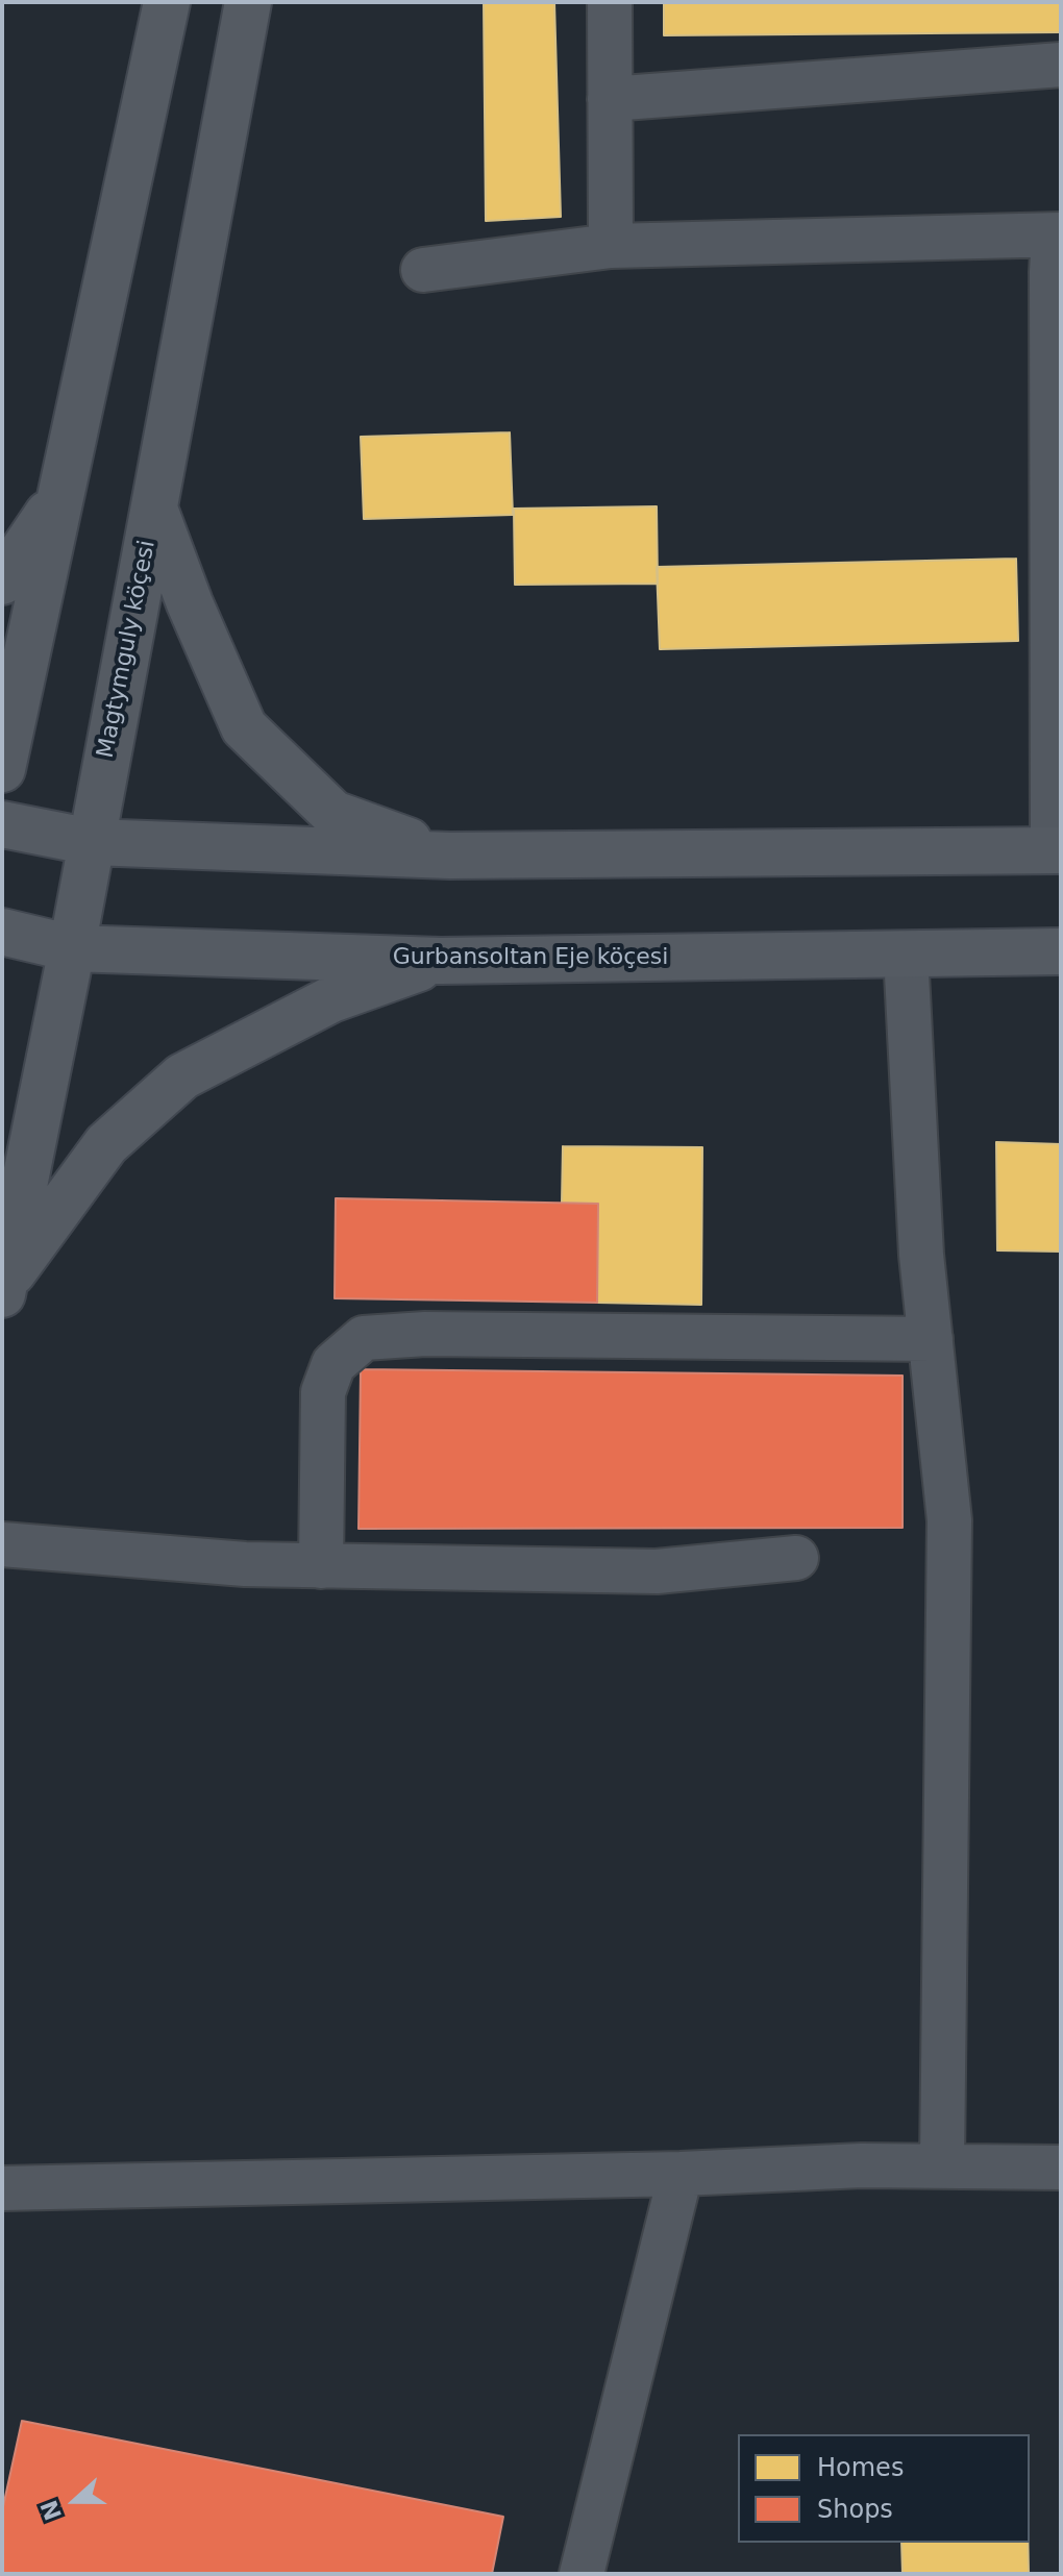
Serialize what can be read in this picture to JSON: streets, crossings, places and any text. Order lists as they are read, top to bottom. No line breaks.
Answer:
{"streets":{"main road":["Magtymguly köçesi","Gurbansoltan Eje köçesi"]},"crossings":[["Magtymguly köçesi","Gurbansoltan Eje köçesi"]],"legend":["Homes","Shops"],"north":"left"}
